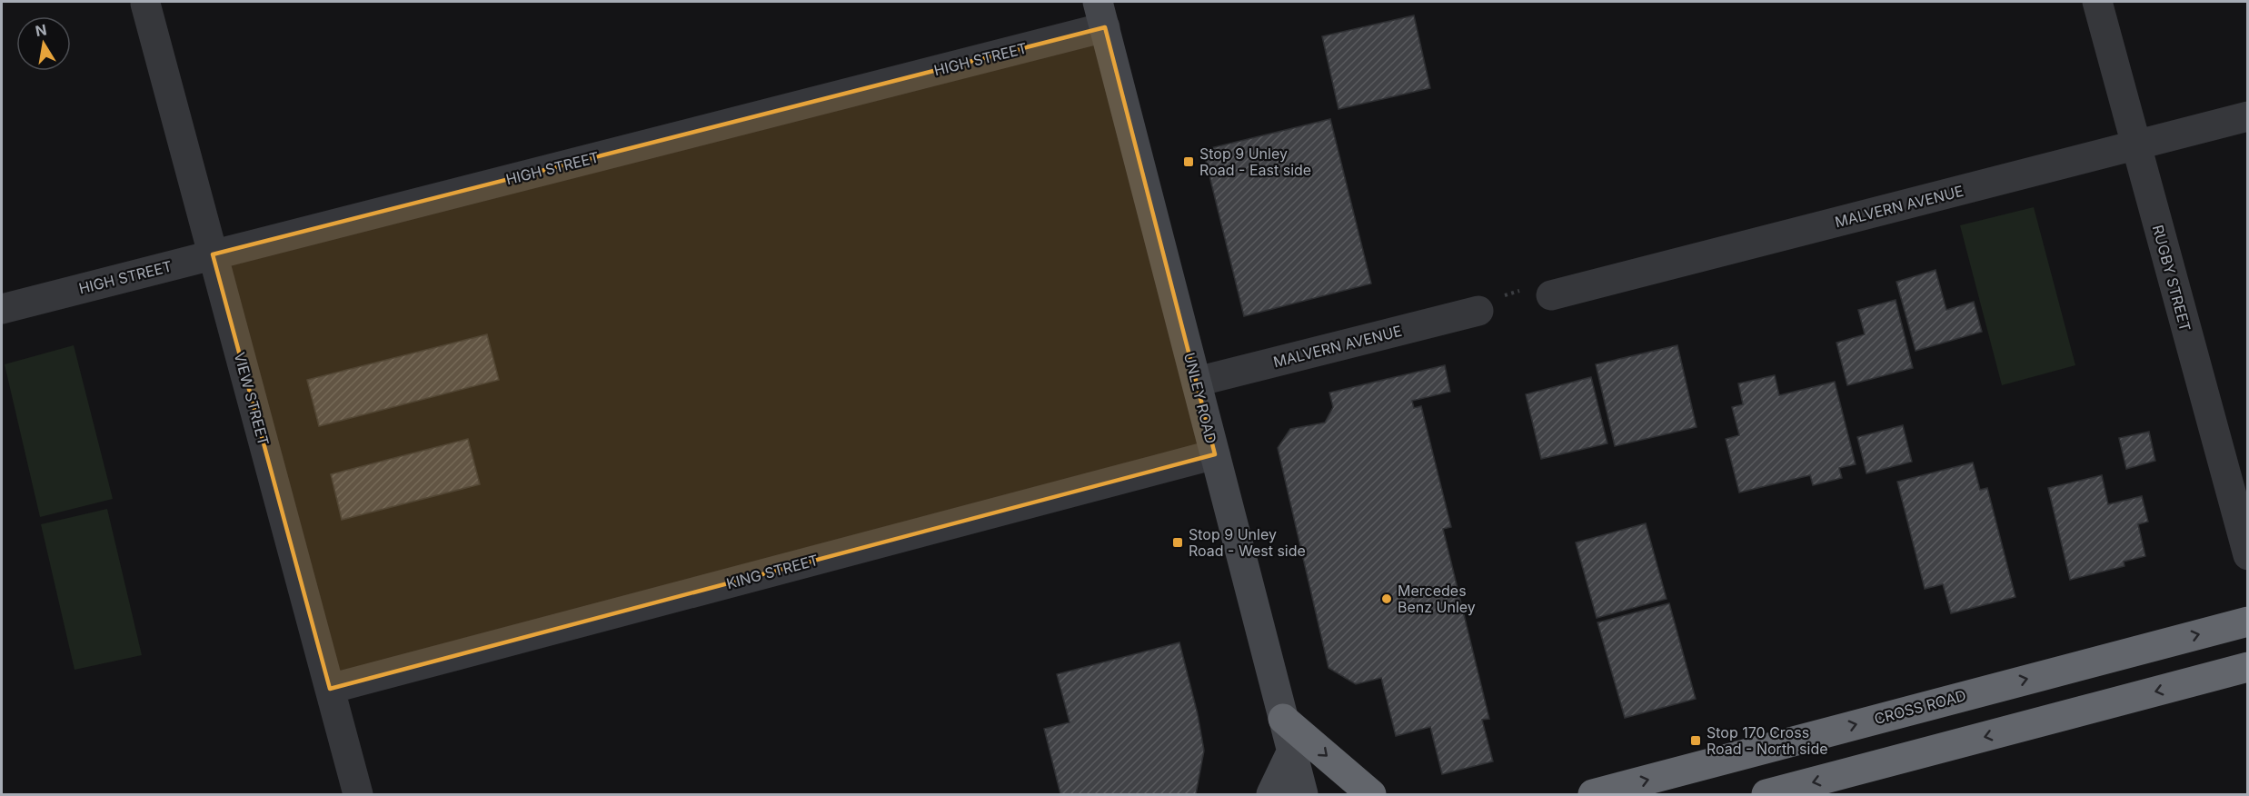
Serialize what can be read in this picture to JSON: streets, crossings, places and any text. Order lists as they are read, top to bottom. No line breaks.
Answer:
{"streets":{"highway":["CROSS ROAD"],"main road":["UNLEY ROAD"],"street":["HIGH STREET","MALVERN AVENUE","RUGBY STREET","VIEW STREET","KING STREET"]},"crossings":[["HIGH STREET","UNLEY ROAD"],["HIGH STREET","VIEW STREET"],["MALVERN AVENUE","RUGBY STREET"],["MALVERN AVENUE","UNLEY ROAD"],["UNLEY ROAD","KING STREET"],["VIEW STREET","KING STREET"]],"places":{"transit":["Stop 9 Unley Road - East side","Stop 9 Unley Road - West side","Stop 170 Cross Road - North side"],"other":["Mercedes Benz Unley"]},"north":"top"}
